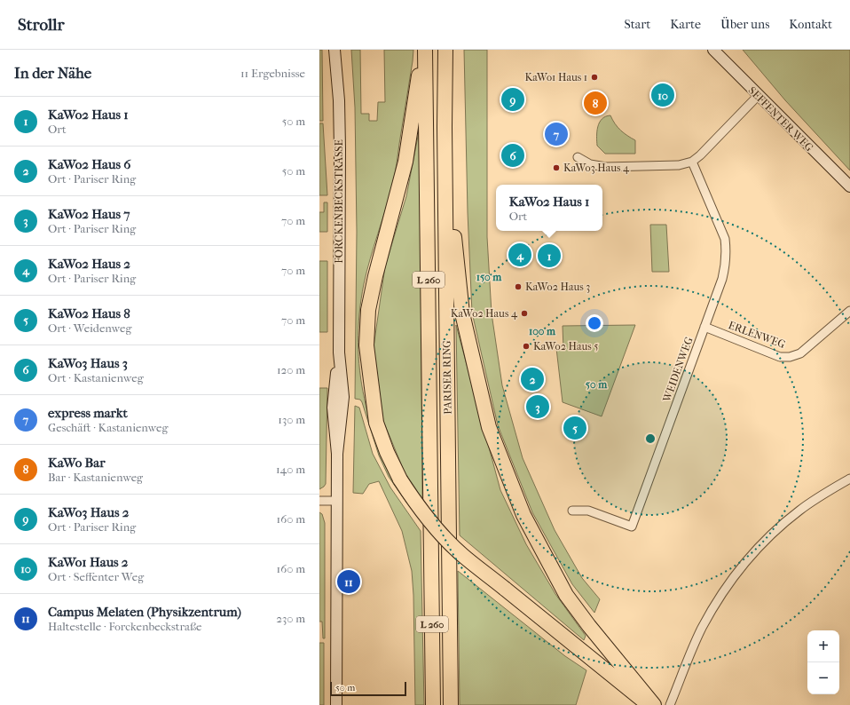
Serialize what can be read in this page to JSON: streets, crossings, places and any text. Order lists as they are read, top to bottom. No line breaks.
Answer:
{"streets":{"highway":["L 260","PARISER RING"],"street":["SEFFENTER WEG","FORCKENBECKSTRASSE","ERLENWEG","WEIDENWEG"]},"crossings":[["ERLENWEG","WEIDENWEG"]],"places":["KaWo1 Haus 1","KaWo3 Haus 4","KaWo2 Haus 3","KaWo2 Haus 4","KaWo2 Haus 5"],"scale_bar":"50 m","page":{"header":"Strollr","nav":["Start","Karte","Über uns","Kontakt"],"heading":["In der Nähe","11 Ergebnisse"],"pins":["10","9","8","7","6","4","1","2","3","5","11"],"list":[{"mark":"1","name":"KaWo2 Haus 1","note":"Ort","value":"50 m"},{"mark":"2","name":"KaWo2 Haus 6","note":"Ort · Pariser Ring","value":"50 m"},{"mark":"3","name":"KaWo2 Haus 7","note":"Ort · Pariser Ring","value":"70 m"},{"mark":"4","name":"KaWo2 Haus 2","note":"Ort · Pariser Ring","value":"70 m"},{"mark":"5","name":"KaWo2 Haus 8","note":"Ort · Weidenweg","value":"70 m"},{"mark":"6","name":"KaWo3 Haus 3","note":"Ort · Kastanienweg","value":"120 m"},{"mark":"7","name":"express markt","note":"Geschäft · Kastanienweg","value":"130 m"},{"mark":"8","name":"KaWo Bar","note":"Bar · Kastanienweg","value":"140 m"},{"mark":"9","name":"KaWo3 Haus 2","note":"Ort · Pariser Ring","value":"160 m"},{"mark":"10","name":"KaWo1 Haus 2","note":"Ort · Seffenter Weg","value":"160 m"},{"mark":"11","name":"Campus Melaten (Physikzentrum)","note":"Haltestelle · Forckenbeckstraße","value":"230 m"}],"popup":["KaWo2 Haus 1","Ort"],"map_buttons":["+","−"],"scale":"50 m"},"rings":["150 m","100 m","50 m"]}
